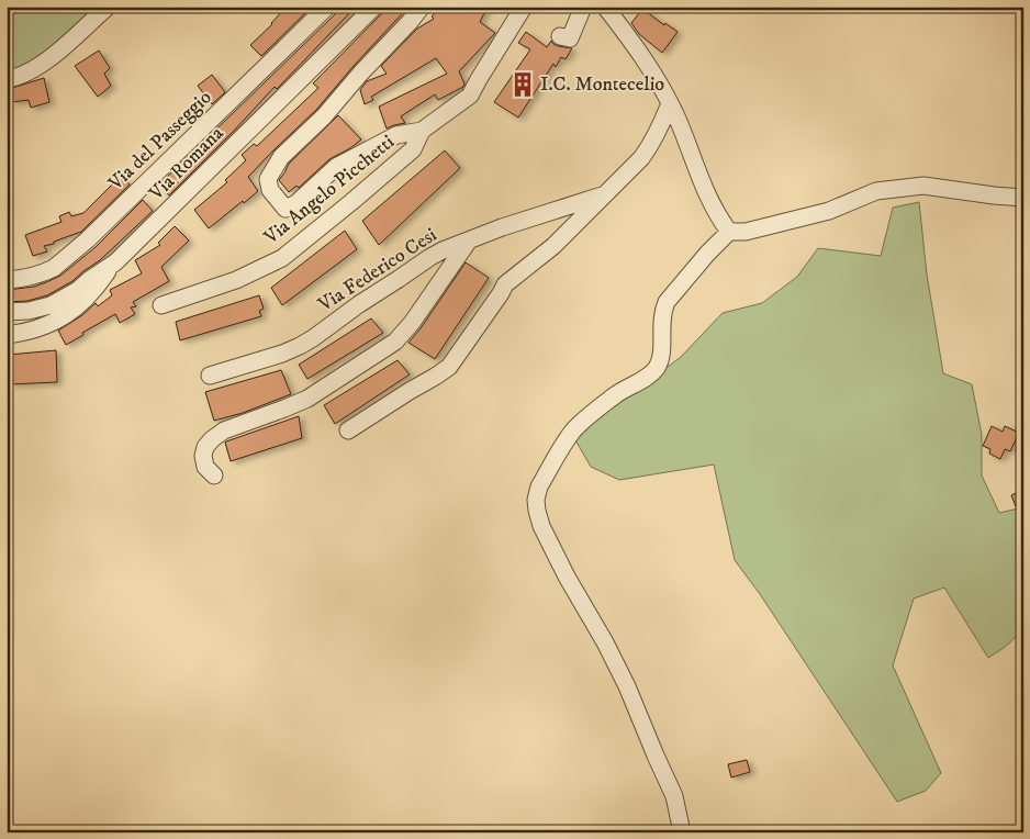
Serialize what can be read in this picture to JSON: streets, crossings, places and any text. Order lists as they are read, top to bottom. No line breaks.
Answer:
{"streets":{"street":["Via del Passeggio","Via Romana","Via Angelo Picchetti","Via Federico Cesi"]},"places":{"building":["I.C. Montecelio"]}}
